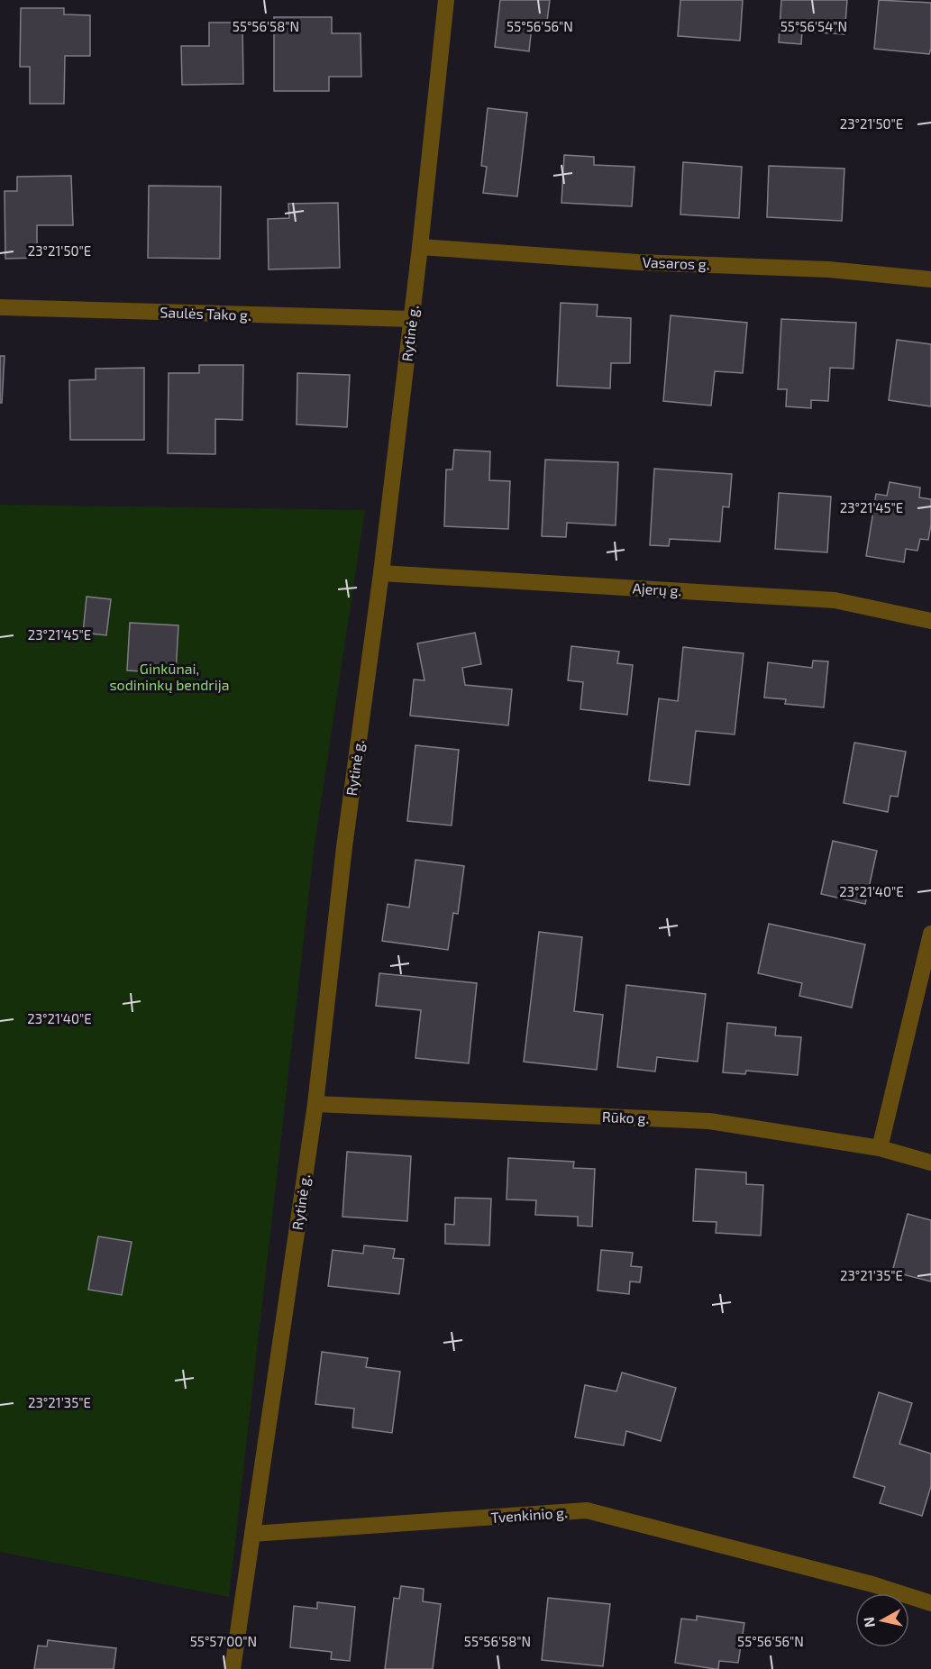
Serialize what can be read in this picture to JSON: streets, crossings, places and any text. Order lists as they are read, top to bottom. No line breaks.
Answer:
{"streets":{"street":["Vasaros g.","Saulės Tako g.","Rytinė g.","Ajerų g.","Rūko g.","Tvenkinio g."]},"crossings":[["Vasaros g.","Rytinė g."],["Saulės Tako g.","Rytinė g."],["Rytinė g.","Ajerų g."],["Rytinė g.","Rūko g."],["Rytinė g.","Tvenkinio g."]],"parks":["Ginkūnai, sodininkų bendrija"],"north":"left","coordinates":["55°56'58\"N","55°56'56\"N","55°56'54\"N","23°21'50\"E","23°21'45\"E","23°21'40\"E","23°21'35\"E","55°57'00\"N"]}
